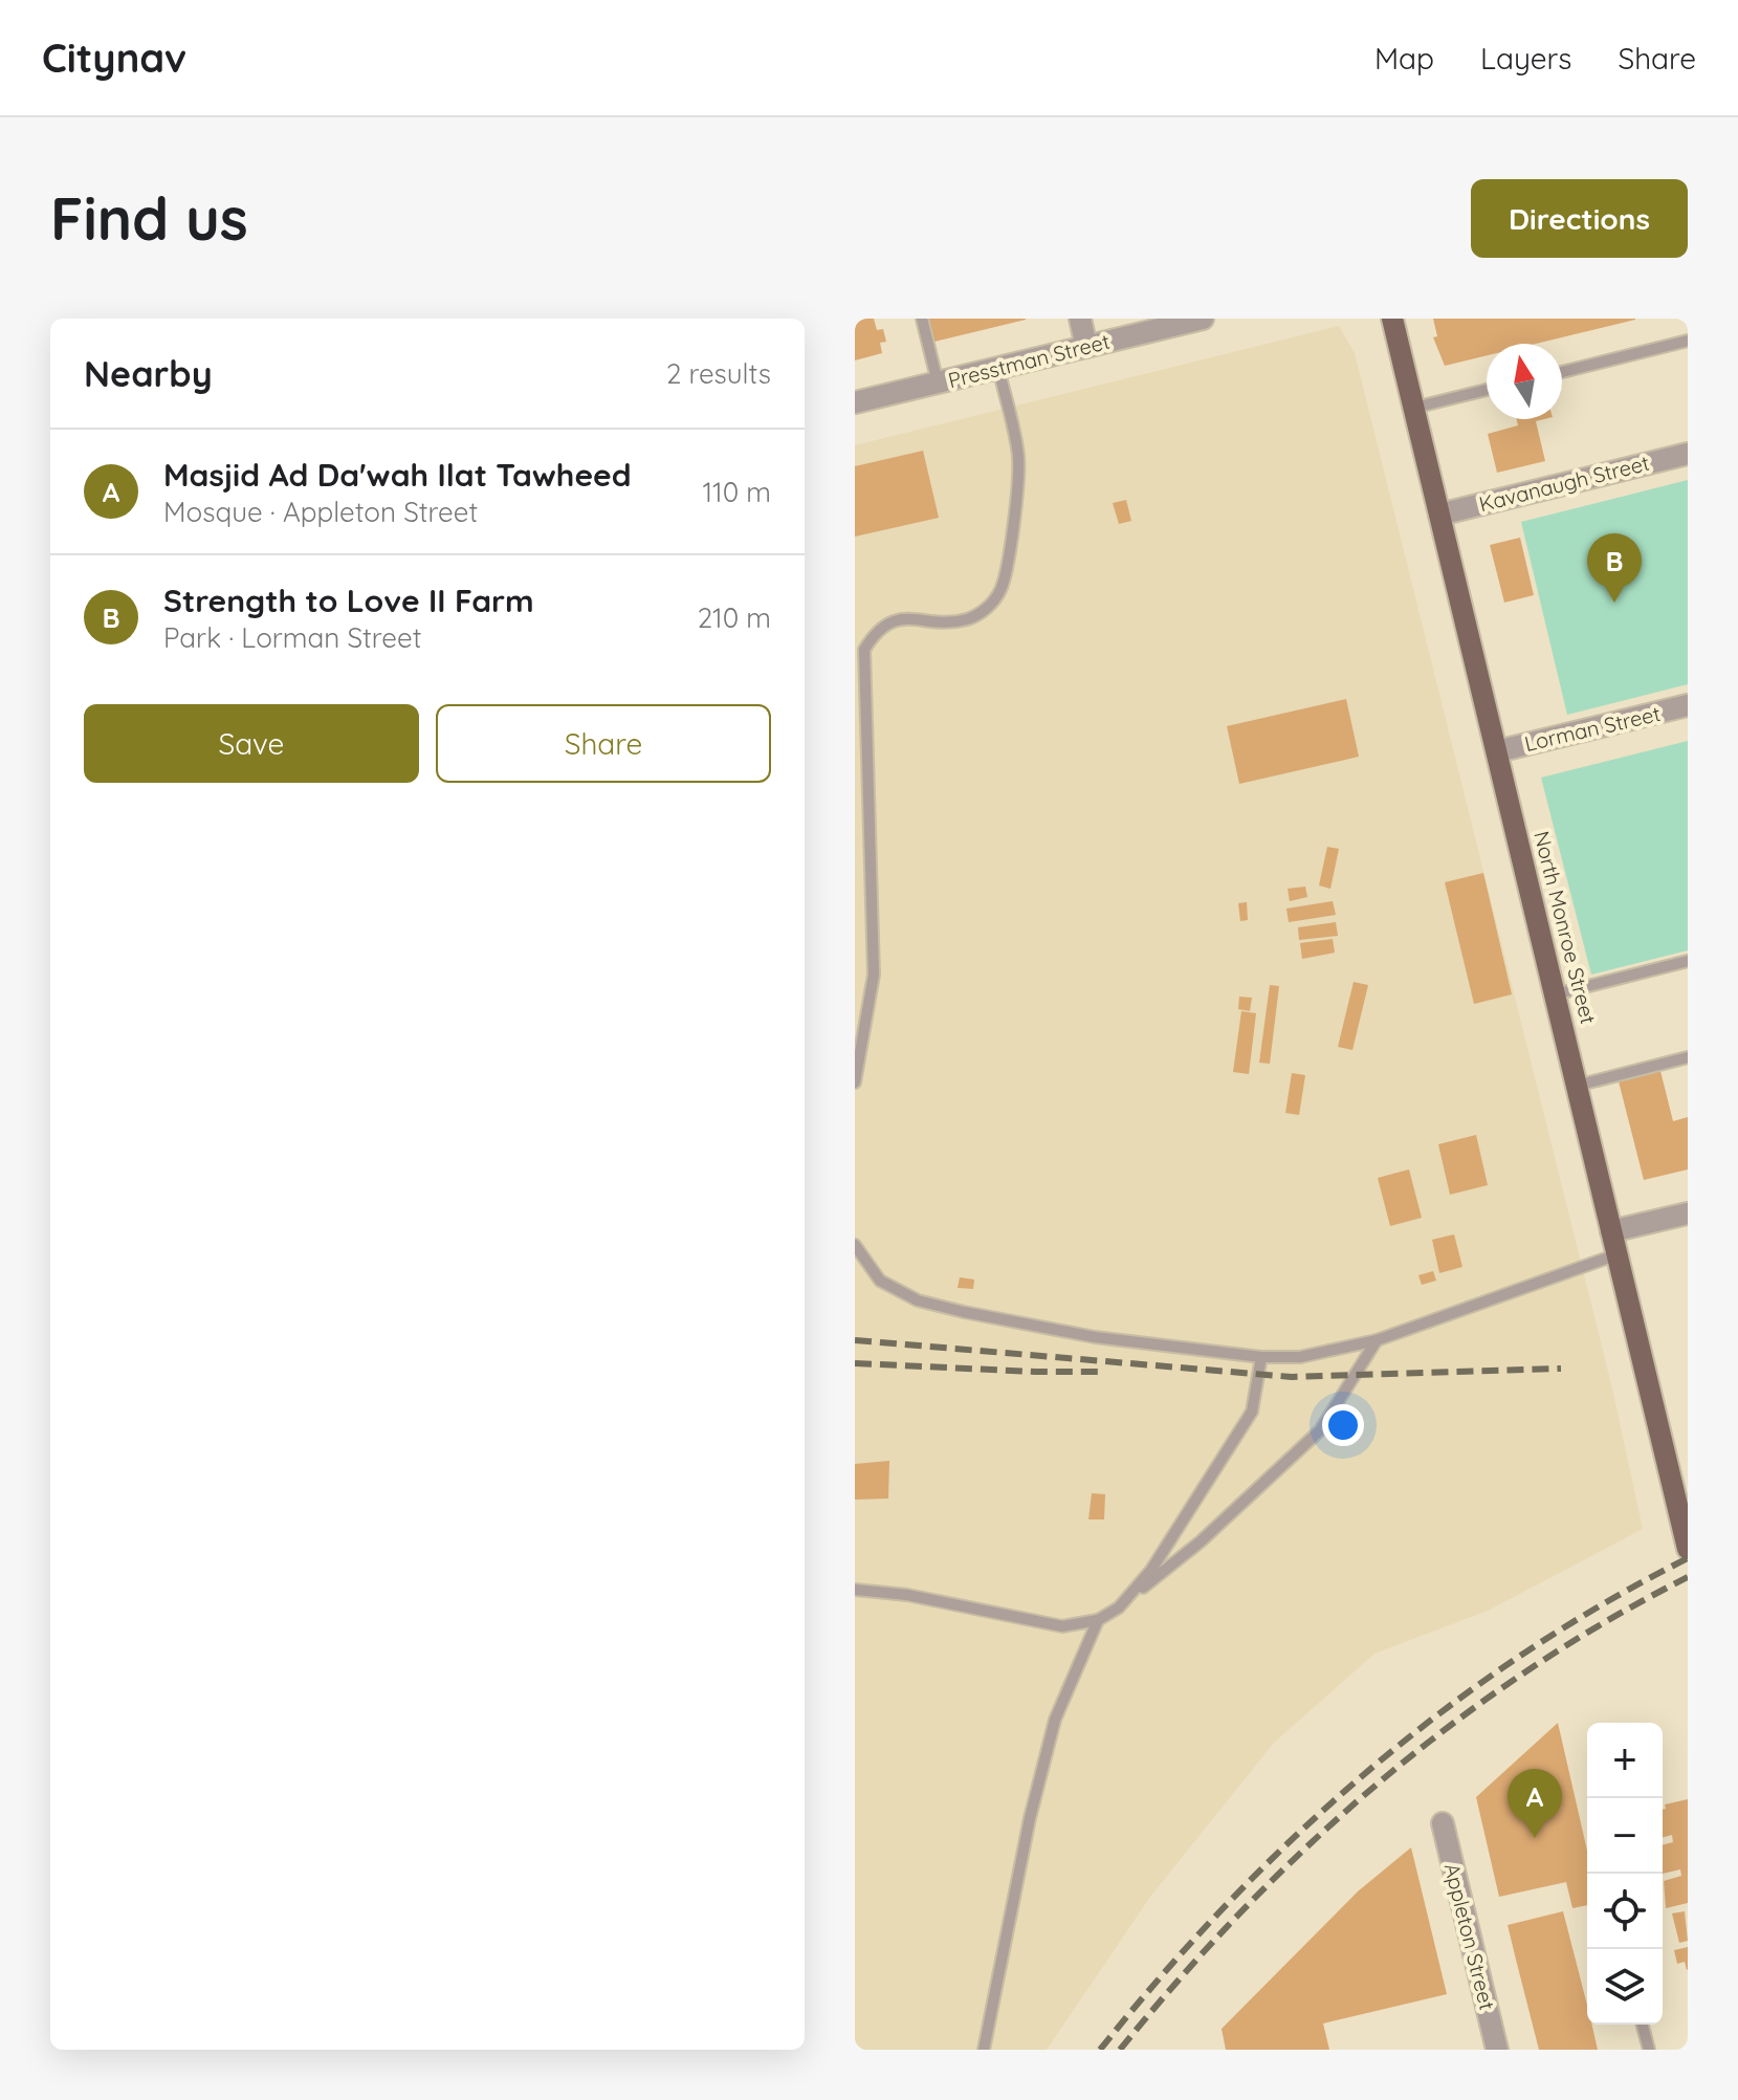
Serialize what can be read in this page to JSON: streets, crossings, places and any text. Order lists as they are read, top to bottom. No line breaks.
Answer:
{"streets":{"main road":["North Monroe Street"],"street":["Presstman Street","Kavanaugh Street","Lorman Street","Appleton Street"]},"crossings":[["Kavanaugh Street","North Monroe Street"],["Lorman Street","North Monroe Street"]],"north":"top","page":{"header":"Citynav","nav":["Map","Layers","Share"],"buttons":["Directions",["Save","Share"]],"title":"Find us","heading":["Nearby","2 results"],"list":[{"mark":"A","name":"Masjid Ad Da'wah Ilat Tawheed","note":"Mosque · Appleton Street","value":"110 m"},{"mark":"B","name":"Strength to Love II Farm","note":"Park · Lorman Street","value":"210 m"}],"pins":["B","A"],"map_buttons":["+","−"]}}
